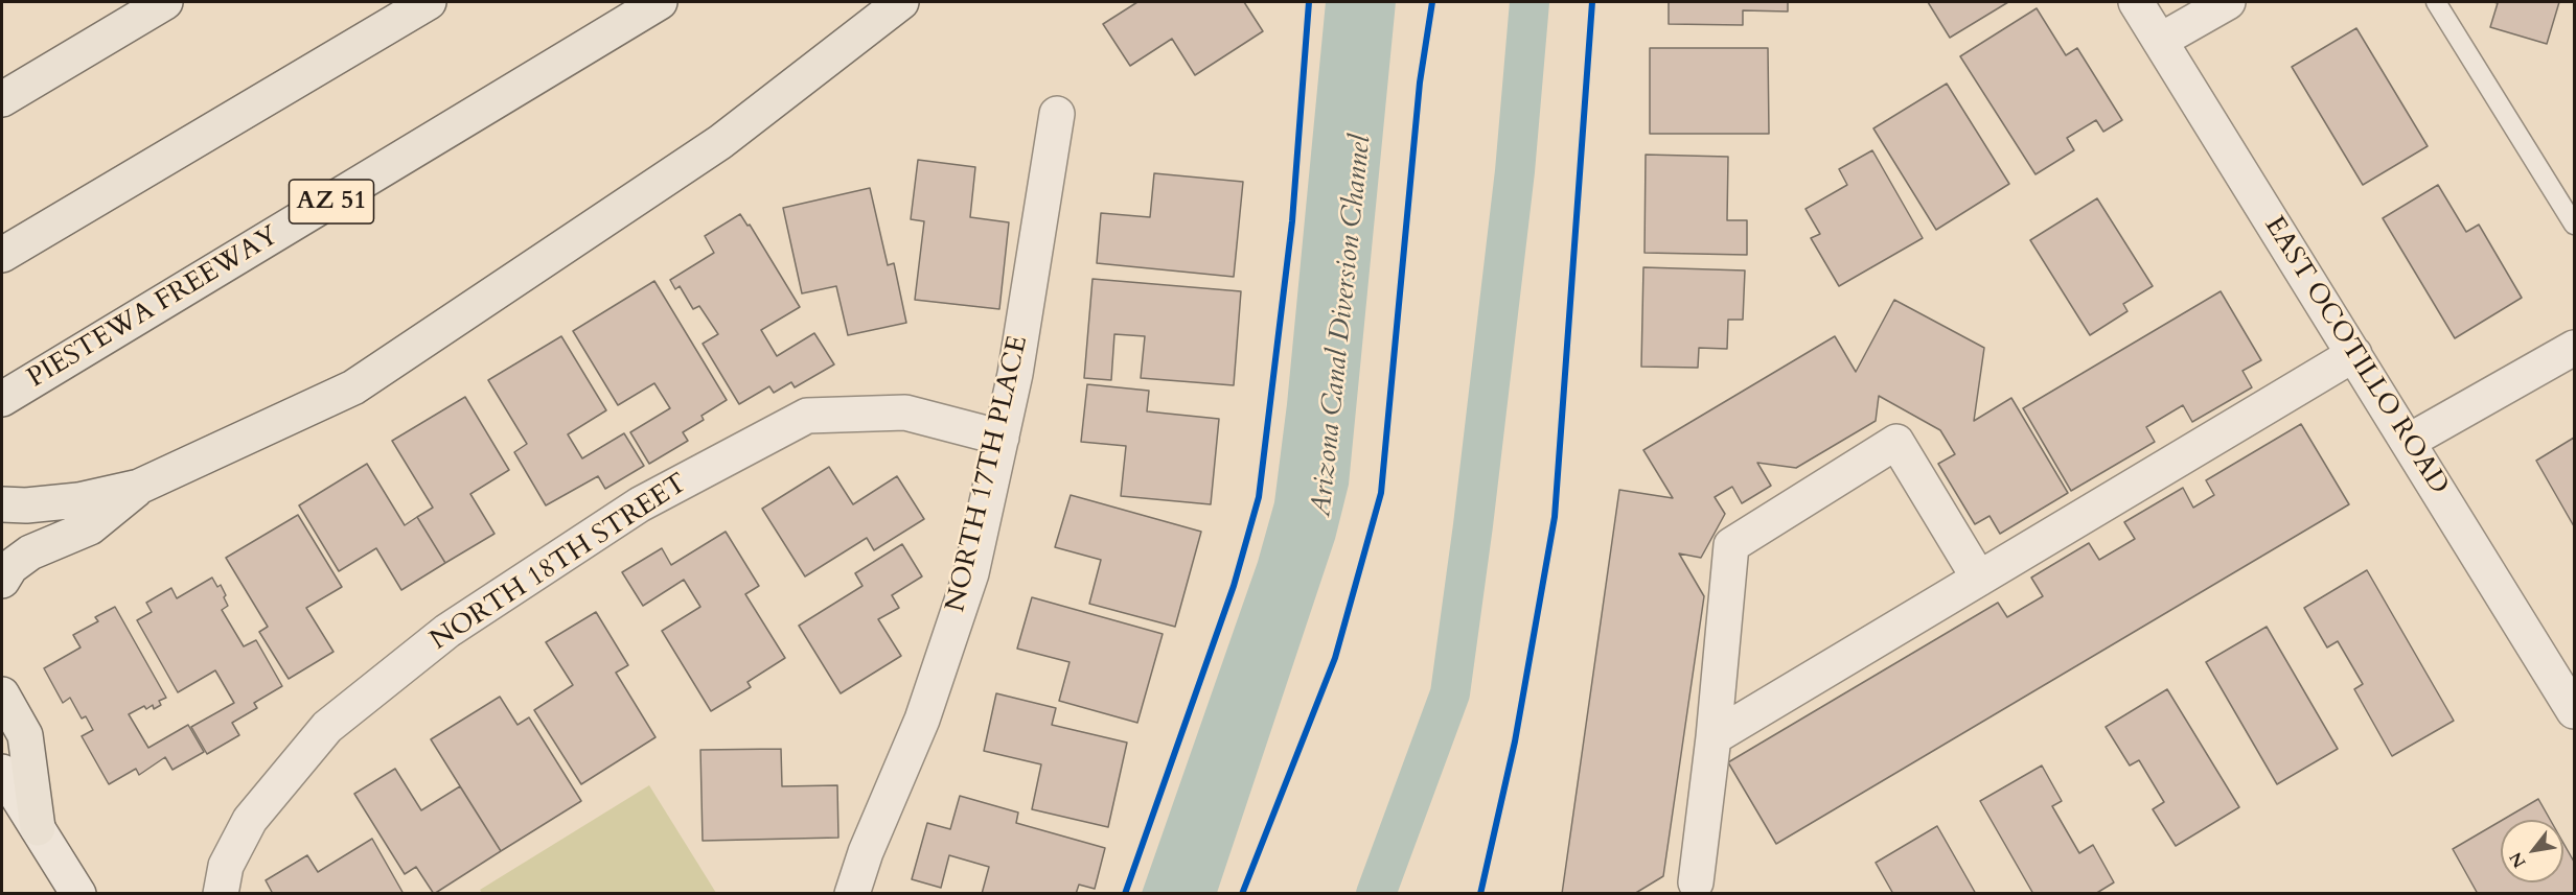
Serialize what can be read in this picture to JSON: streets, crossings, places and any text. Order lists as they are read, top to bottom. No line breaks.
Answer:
{"streets":{"highway":["AZ 51","PIESTEWA FREEWAY"],"street":["EAST OCOTILLO ROAD","NORTH 17TH PLACE","NORTH 18TH STREET"]},"crossings":[["NORTH 17TH PLACE","NORTH 18TH STREET"]],"water":["Arizona Canal Diversion Channel"],"north":"bottom left"}
